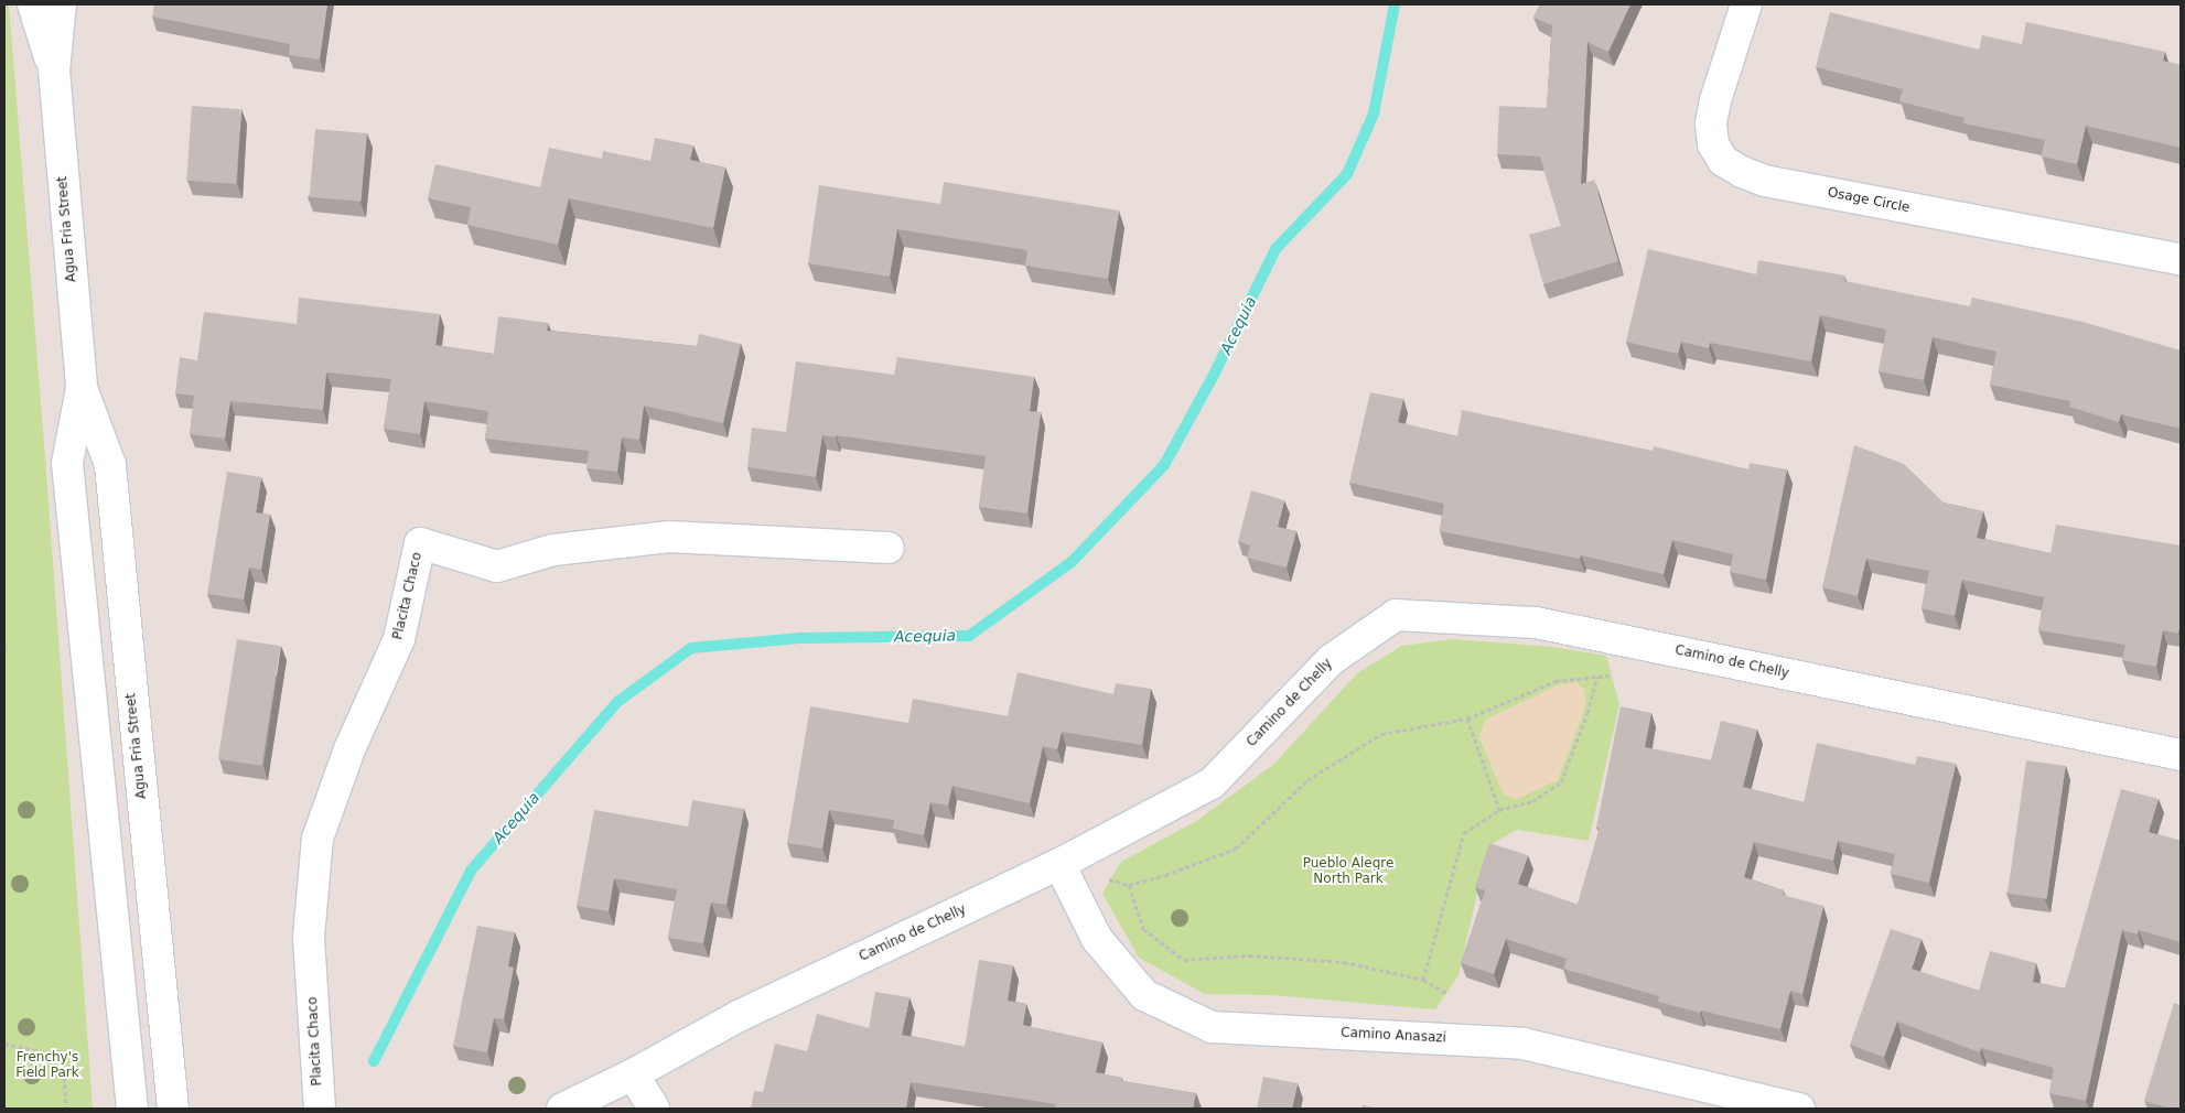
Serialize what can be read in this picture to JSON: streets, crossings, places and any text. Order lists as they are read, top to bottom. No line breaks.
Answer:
{"streets":{"street":["Osage Circle","Agua Fria Street","Placita Chaco","Camino de Chelly","Camino Anasazi"]},"crossings":[["Camino de Chelly","Camino Anasazi"]],"water":["Acequia"],"parks":["Pueblo Alegre North Park","Frenchy's Field Park"]}
